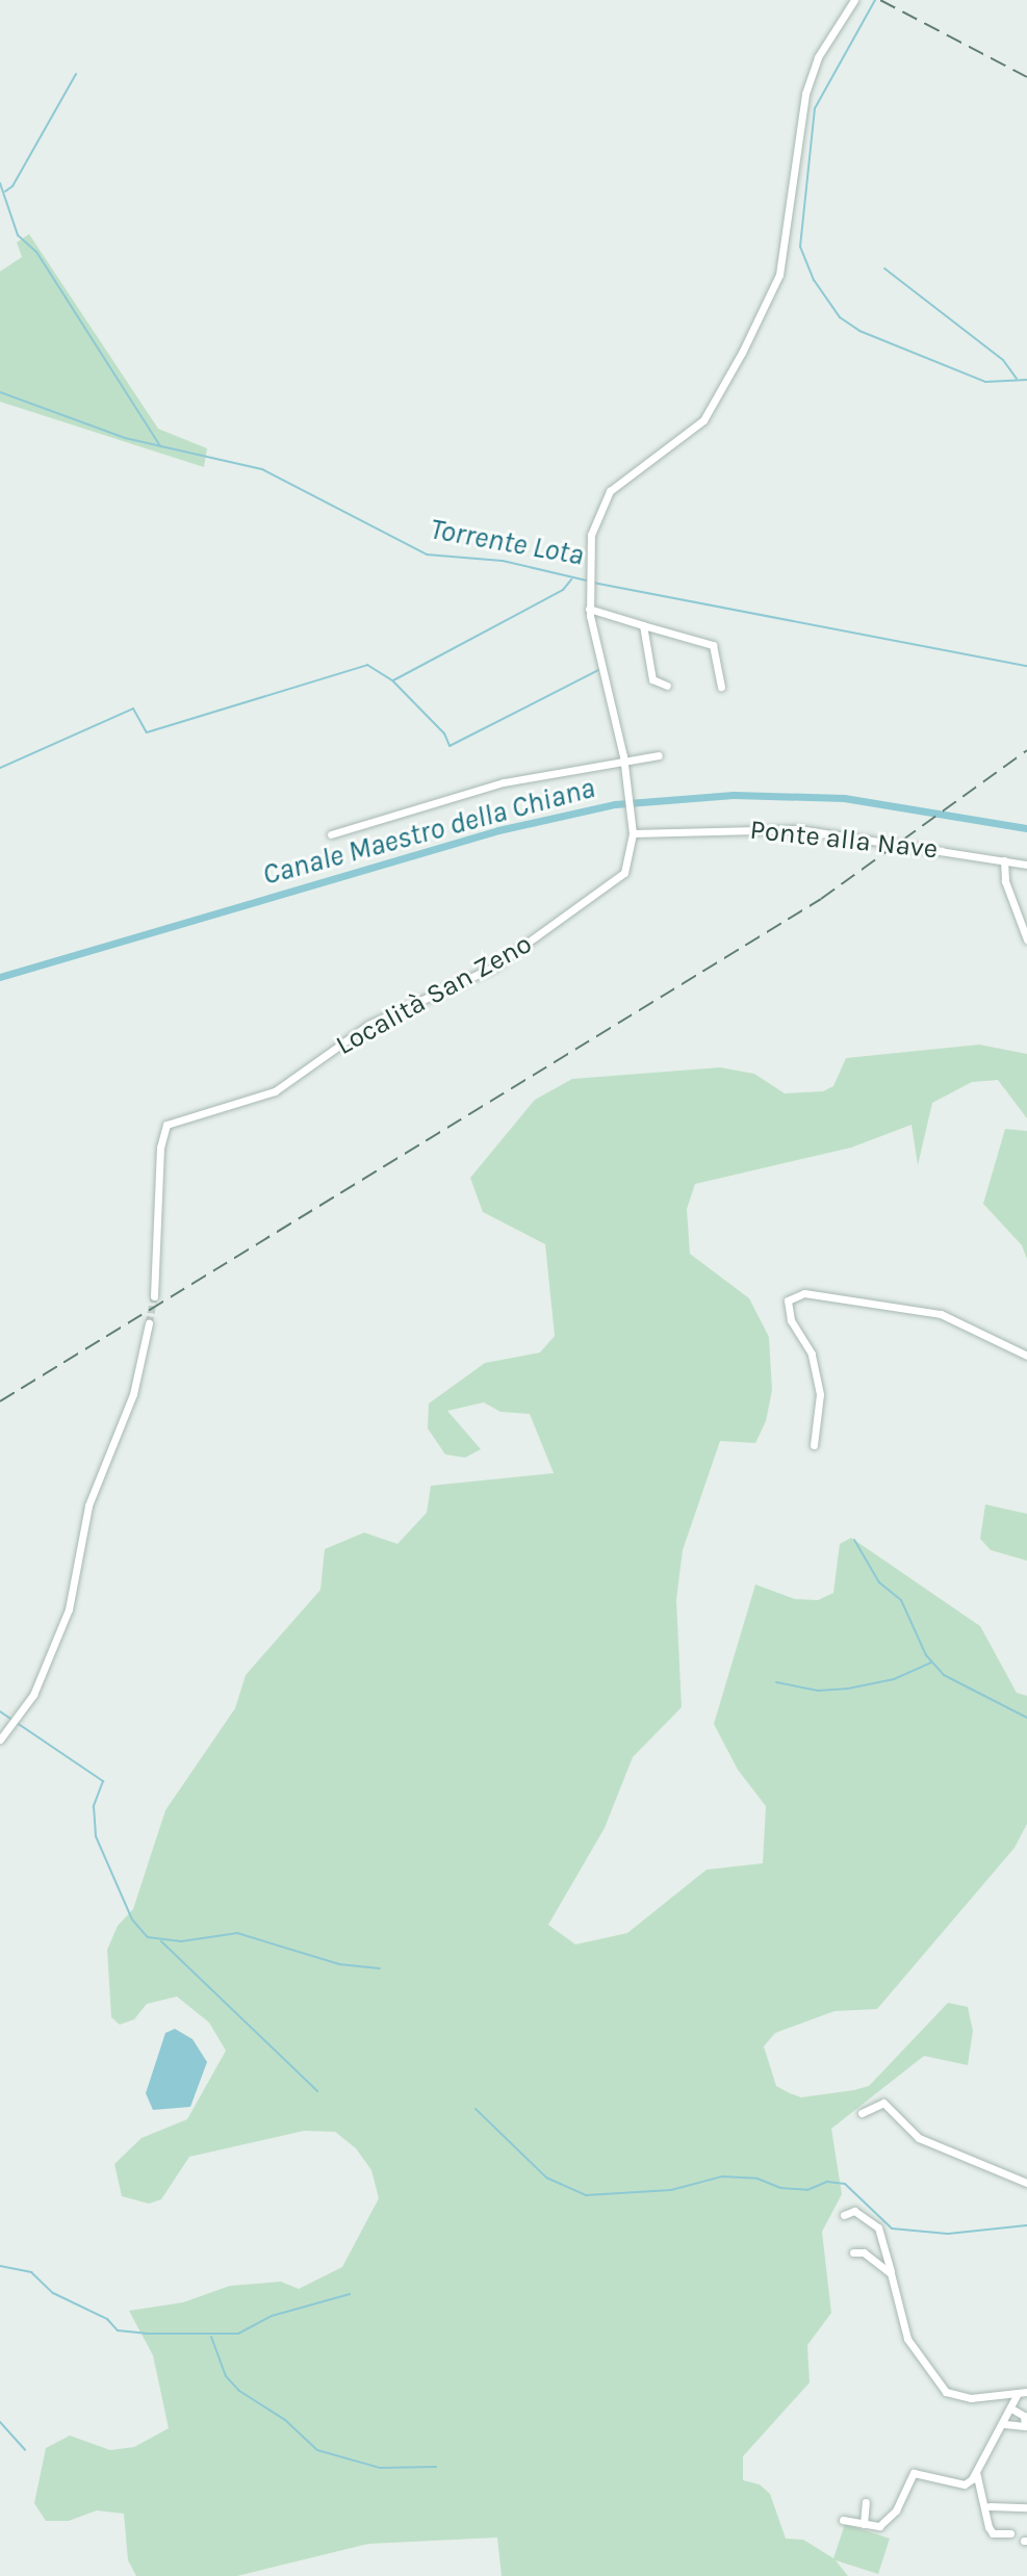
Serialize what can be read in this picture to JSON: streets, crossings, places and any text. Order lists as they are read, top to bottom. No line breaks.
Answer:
{"streets":{"street":["Ponte alla Nave","Località San Zeno"]},"crossings":[["Ponte alla Nave","Località San Zeno"]],"water":["Torrente Lota","Canale Maestro della Chiana"]}
